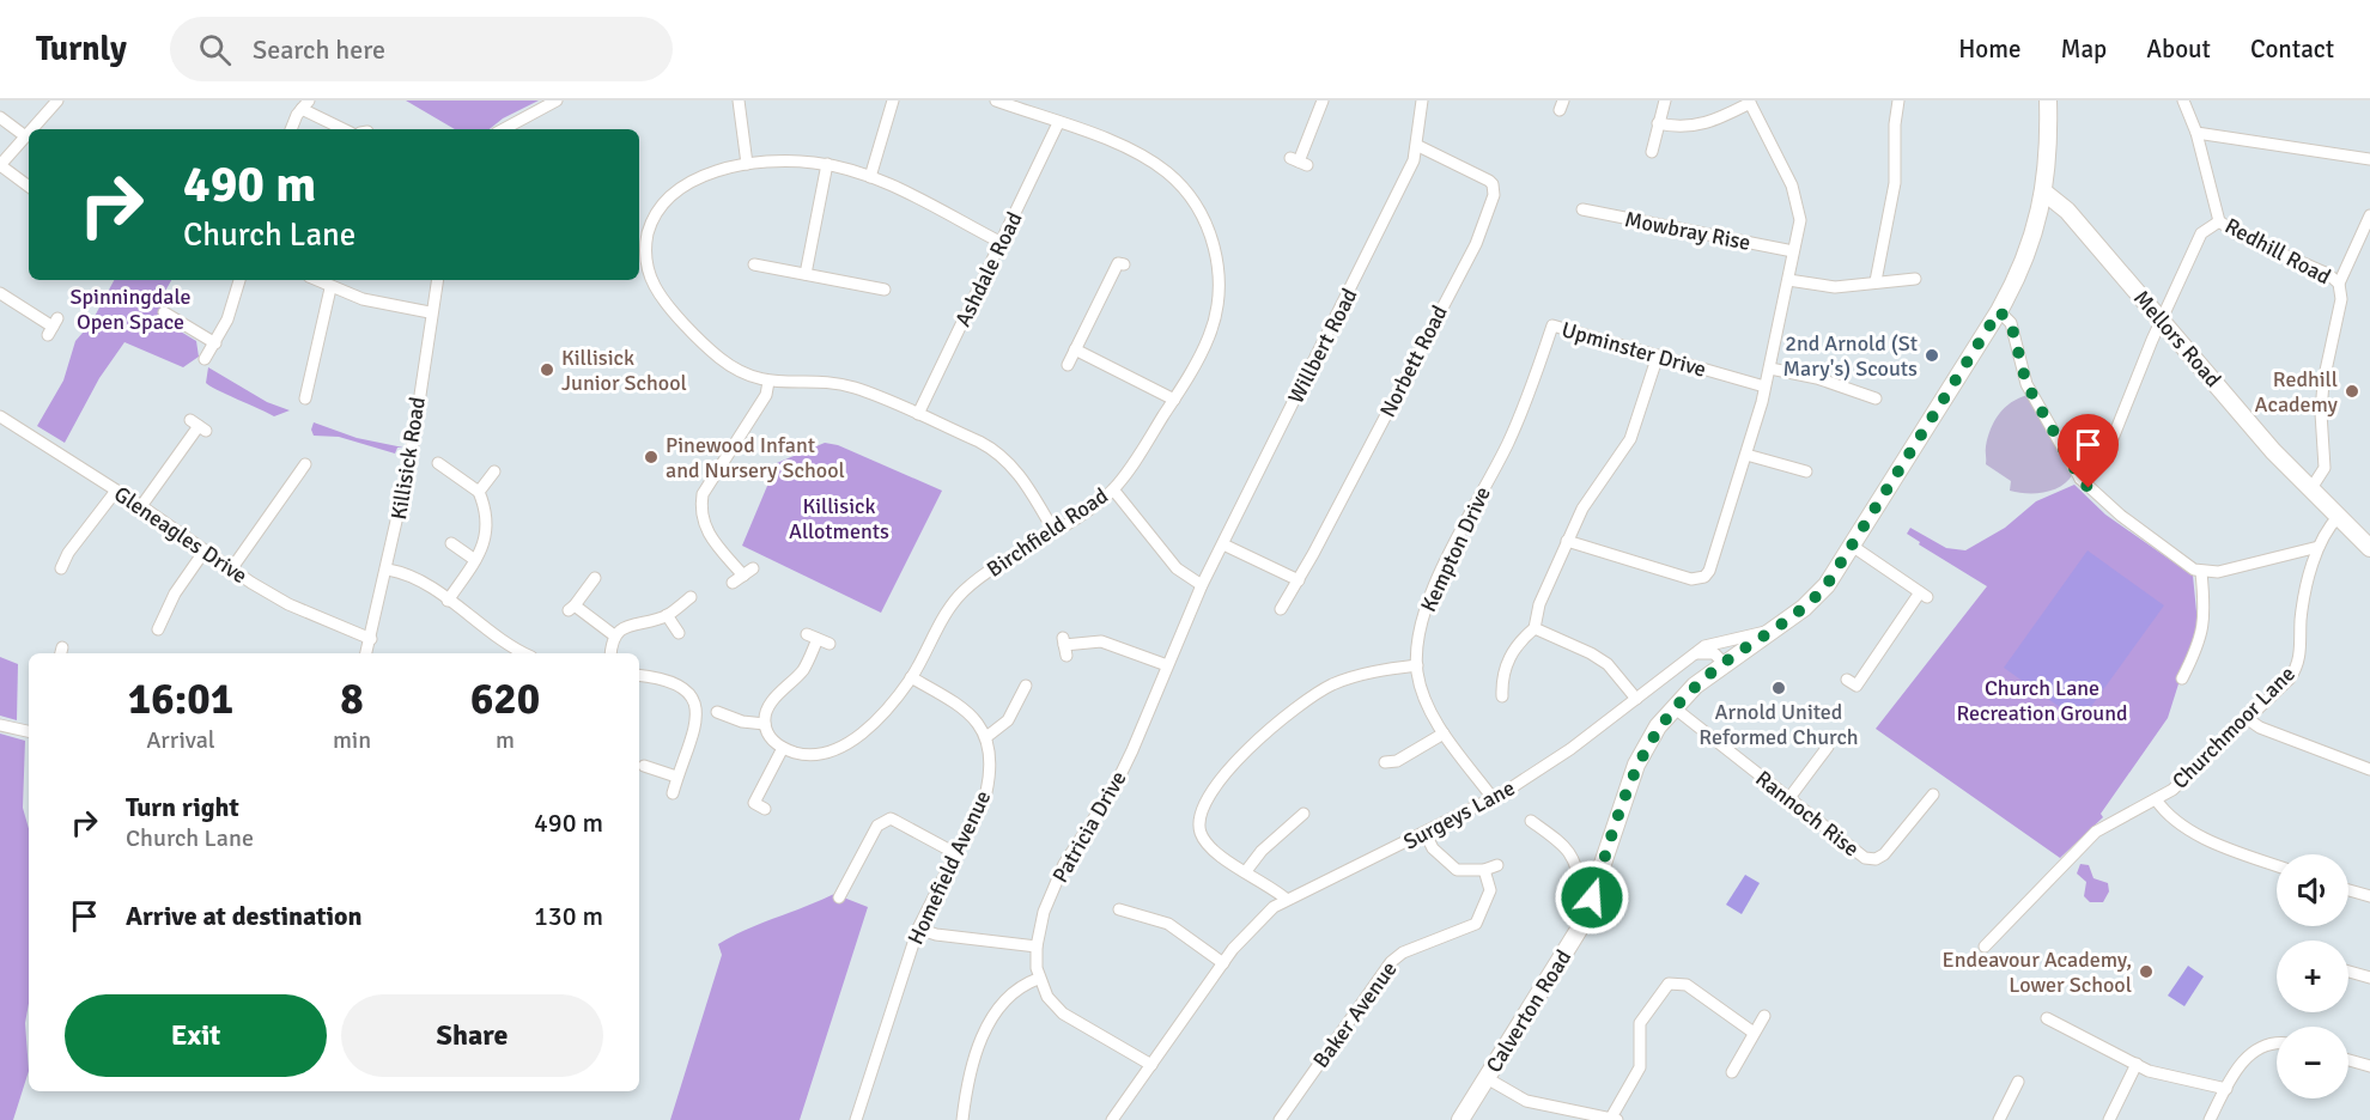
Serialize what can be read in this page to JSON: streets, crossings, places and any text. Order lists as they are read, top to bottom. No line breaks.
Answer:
{"streets":{"street":["Mowbray Rise","Redhill Road","Ashdale Road","Mellors Road","Willbert Road","Upminster Drive","Norbett Road","Killisick Road","Birchfield Road","Gleneagles Drive","Kempton Drive","Churchmoor Lane","Rannoch Rise","Surgeys Lane","Patricia Drive","Homefield Avenue","Calverton Road","Baker Avenue"]},"crossings":[["Redhill Road","Mellors Road"],["Ashdale Road","Birchfield Road"],["Mellors Road","Calverton Road"],["Willbert Road","Norbett Road"],["Willbert Road","Patricia Drive"],["Upminster Drive","Kempton Drive"],["Killisick Road","Gleneagles Drive"],["Kempton Drive","Surgeys Lane"],["Rannoch Rise","Calverton Road"],["Surgeys Lane","Calverton Road"]],"parks":["Spinningdale Open Space","Killisick Allotments","Church Lane Recreation Ground"],"places":["2nd Arnold (St Mary's) Scouts","Killisick Junior School","Redhill Academy","Pinewood Infant and Nursery School","Arnold United Reformed Church","Endeavour Academy, Lower School"],"page":{"header":"Turnly","search":"Search here","nav":["Home","Map","About","Contact"],"turn":["490 m","Church Lane"],"eta":["16:01","Arrival","8","min","620","m"],"list":[{"name":"Turn right","note":"Church Lane","value":"490 m"},{"name":"Arrive at destination","value":"130 m"}],"map_buttons":["+","−"],"buttons":["Exit","Share"]}}
